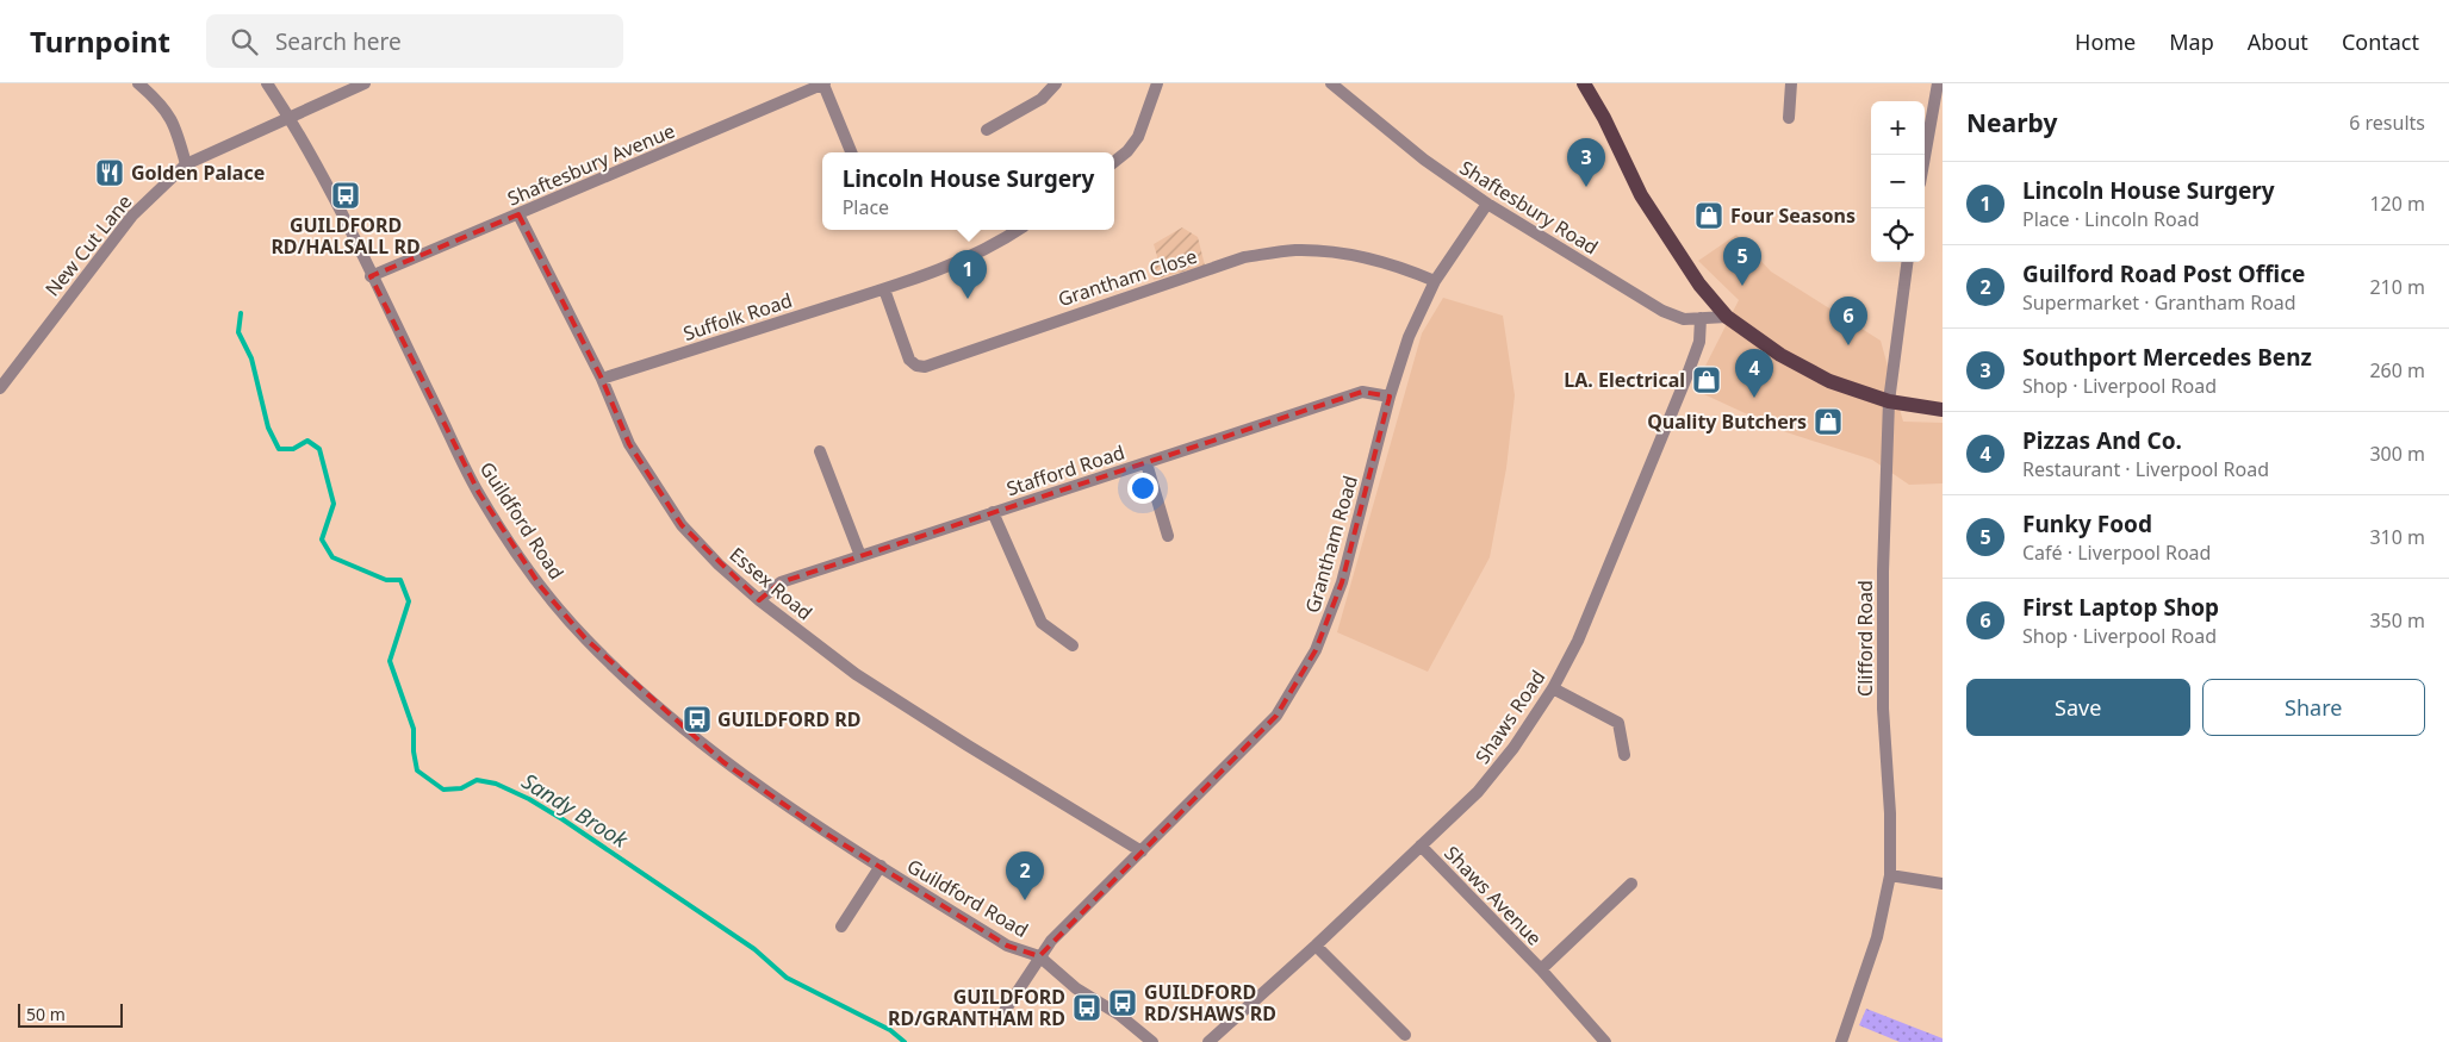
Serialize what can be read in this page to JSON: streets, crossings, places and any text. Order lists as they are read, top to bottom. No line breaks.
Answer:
{"streets":{"street":["Shaftesbury Avenue","Shaftesbury Road","New Cut Lane","Grantham Close","Suffolk Road","Stafford Road","Guildford Road","Grantham Road","Essex Road","Clifford Road","Shaws Road","Shaws Avenue"]},"crossings":[["Shaftesbury Avenue","Guildford Road"],["Shaftesbury Avenue","Essex Road"],["Shaftesbury Road","Grantham Road"],["Shaftesbury Road","Shaws Road"],["New Cut Lane","Guildford Road"],["Grantham Close","Suffolk Road"],["Grantham Close","Grantham Road"],["Suffolk Road","Essex Road"],["Stafford Road","Grantham Road"],["Stafford Road","Essex Road"],["Guildford Road","Grantham Road"],["Grantham Road","Essex Road"],["Shaws Road","Shaws Avenue"]],"water":["Sandy Brook"],"places":{"restaurant":["Golden Palace"],"bus stop":["GUILDFORD RD/HALSALL RD","GUILDFORD RD","GUILDFORD RD/SHAWS RD","GUILDFORD RD/GRANTHAM RD"],"shop":["Four Seasons","LA. Electrical","Quality Butchers"]},"scale_bar":"50 m","page":{"header":"Turnpoint","search":"Search here","nav":["Home","Map","About","Contact"],"heading":["Nearby","6 results"],"map_buttons":["+","−"],"pins":["3","5","1","6","4","2"],"popup":["Lincoln House Surgery","Place"],"list":[{"mark":"1","name":"Lincoln House Surgery","note":"Place · Lincoln Road","value":"120 m"},{"mark":"2","name":"Guilford Road Post Office","note":"Supermarket · Grantham Road","value":"210 m"},{"mark":"3","name":"Southport Mercedes Benz","note":"Shop · Liverpool Road","value":"260 m"},{"mark":"4","name":"Pizzas And Co.","note":"Restaurant · Liverpool Road","value":"300 m"},{"mark":"5","name":"Funky Food","note":"Café · Liverpool Road","value":"310 m"},{"mark":"6","name":"First Laptop Shop","note":"Shop · Liverpool Road","value":"350 m"}],"buttons":["Save","Share"],"scale":"50 m"}}
